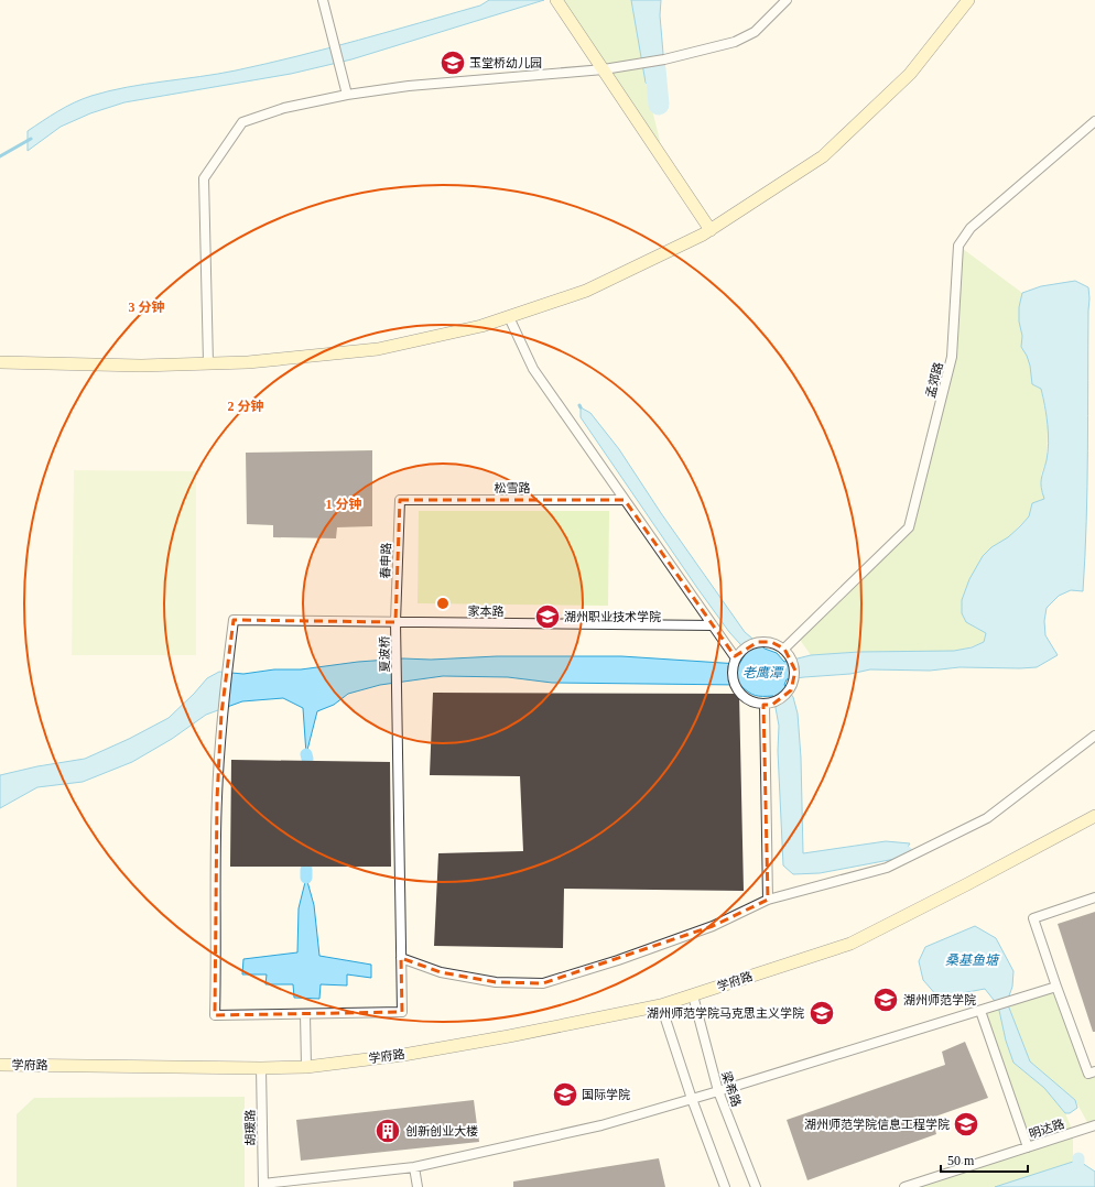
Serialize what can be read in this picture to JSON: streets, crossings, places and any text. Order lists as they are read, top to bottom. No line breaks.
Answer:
{"streets":{"main road":["学府路"],"street":["孟郊路","松雪路","春申路","家本路","夏波桥","梁希路","胡瑗路","明达路"]},"crossings":[["松雪路","春申路"],["春申路","家本路"],["春申路","夏波桥"],["家本路","夏波桥"],["学府路","梁希路"],["学府路","胡瑗路"]],"water":["老鹰潭","桑基鱼塘"],"places":{"school or university":["玉堂桥幼儿园","湖州职业技术学院","湖州师范学院","湖州师范学院马克思主义学院","国际学院","湖州师范学院信息工程学院"],"building":["创新创业大楼"]},"scale_bar":"50 m","rings":["3 分钟","2 分钟","1 分钟"]}
